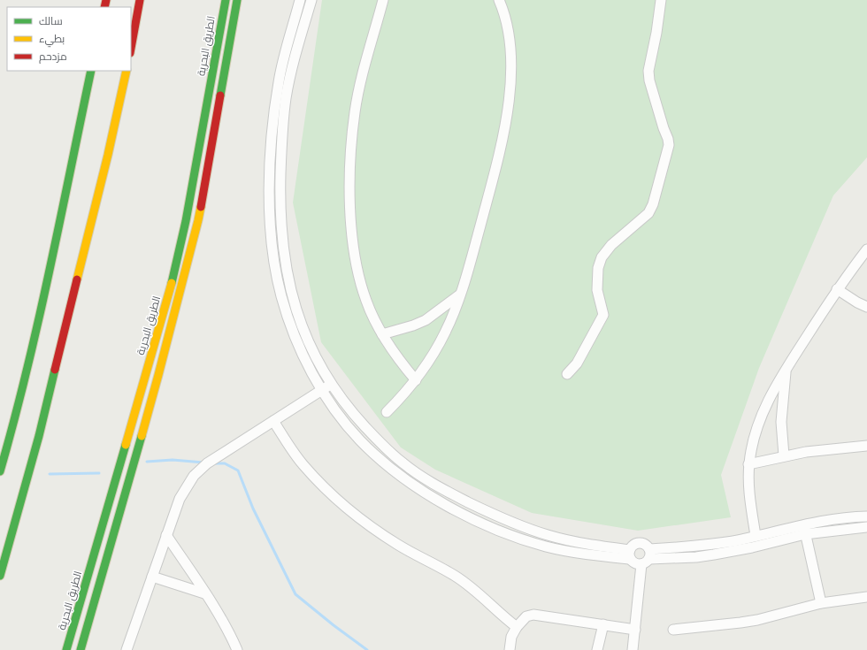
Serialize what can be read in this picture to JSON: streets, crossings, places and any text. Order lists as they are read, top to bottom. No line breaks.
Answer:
{"streets":{"main road":["الطريق البحرية"]},"legend":["سالك","بطيء","مزدحم"]}
